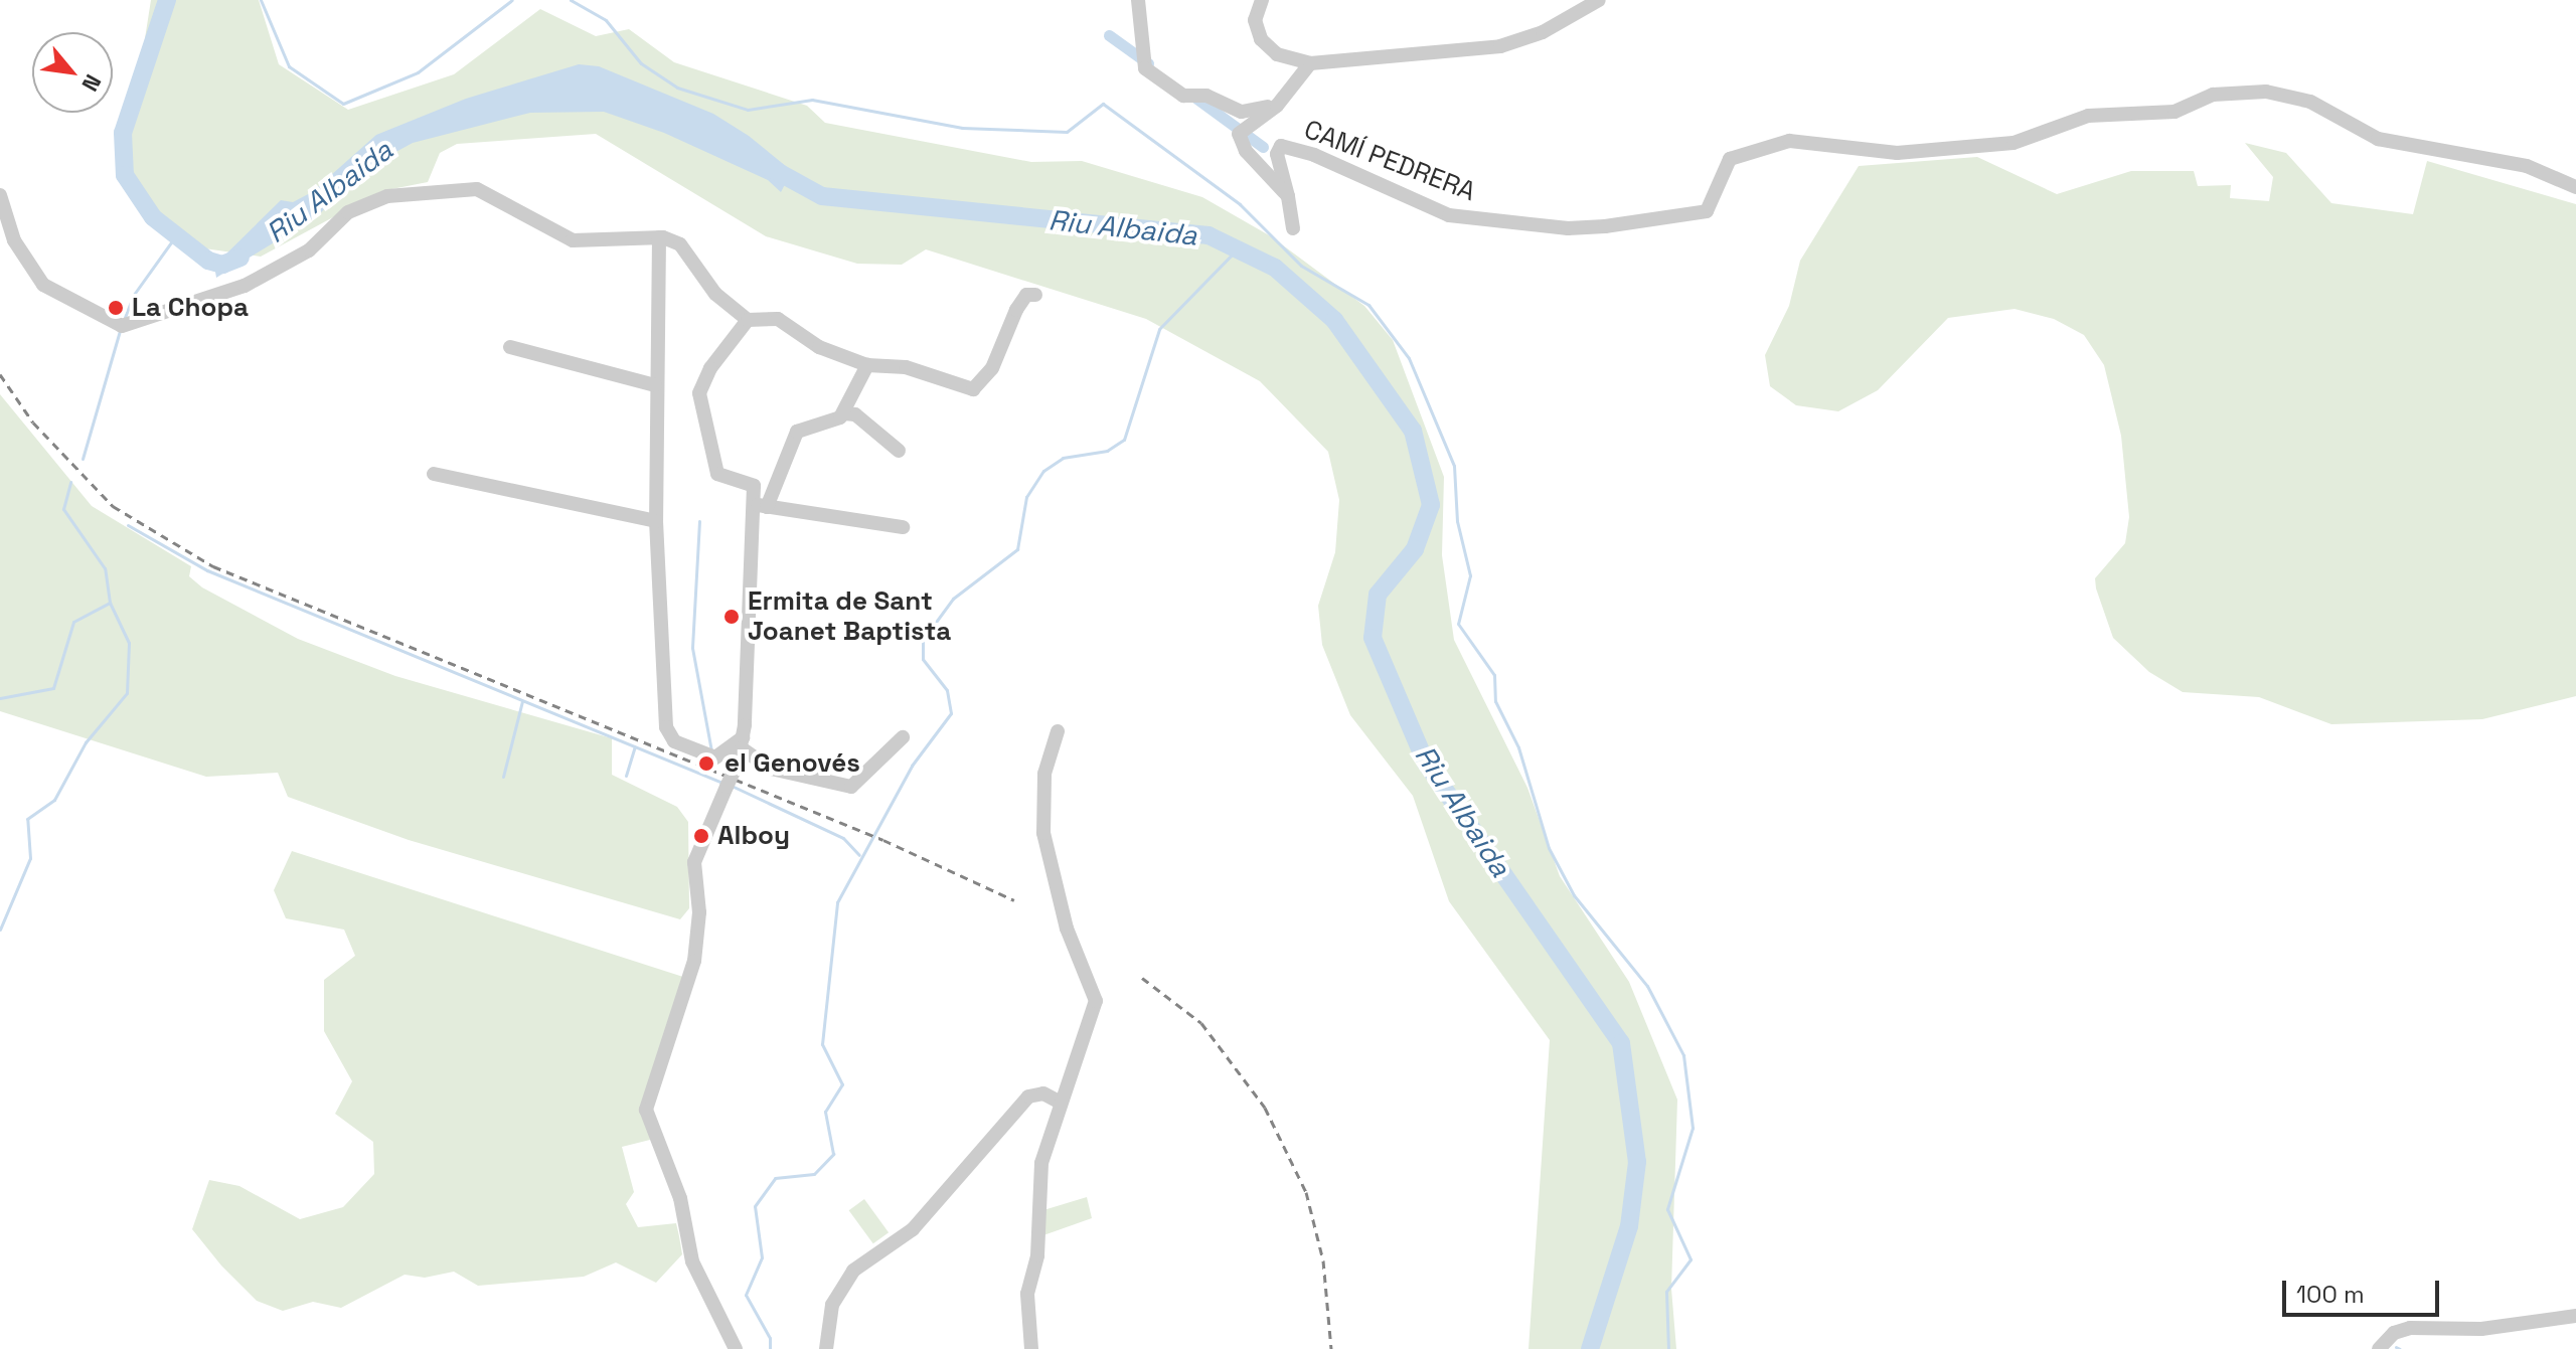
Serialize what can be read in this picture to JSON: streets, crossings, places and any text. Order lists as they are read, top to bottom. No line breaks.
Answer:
{"streets":{"street":["CAMÍ PEDRERA"]},"water":["Riu Albaida"],"places":["La Chopa","Ermita de Sant Joanet Baptista","el Genovés","Alboy"],"scale_bar":"100 m","north":"bottom right"}
